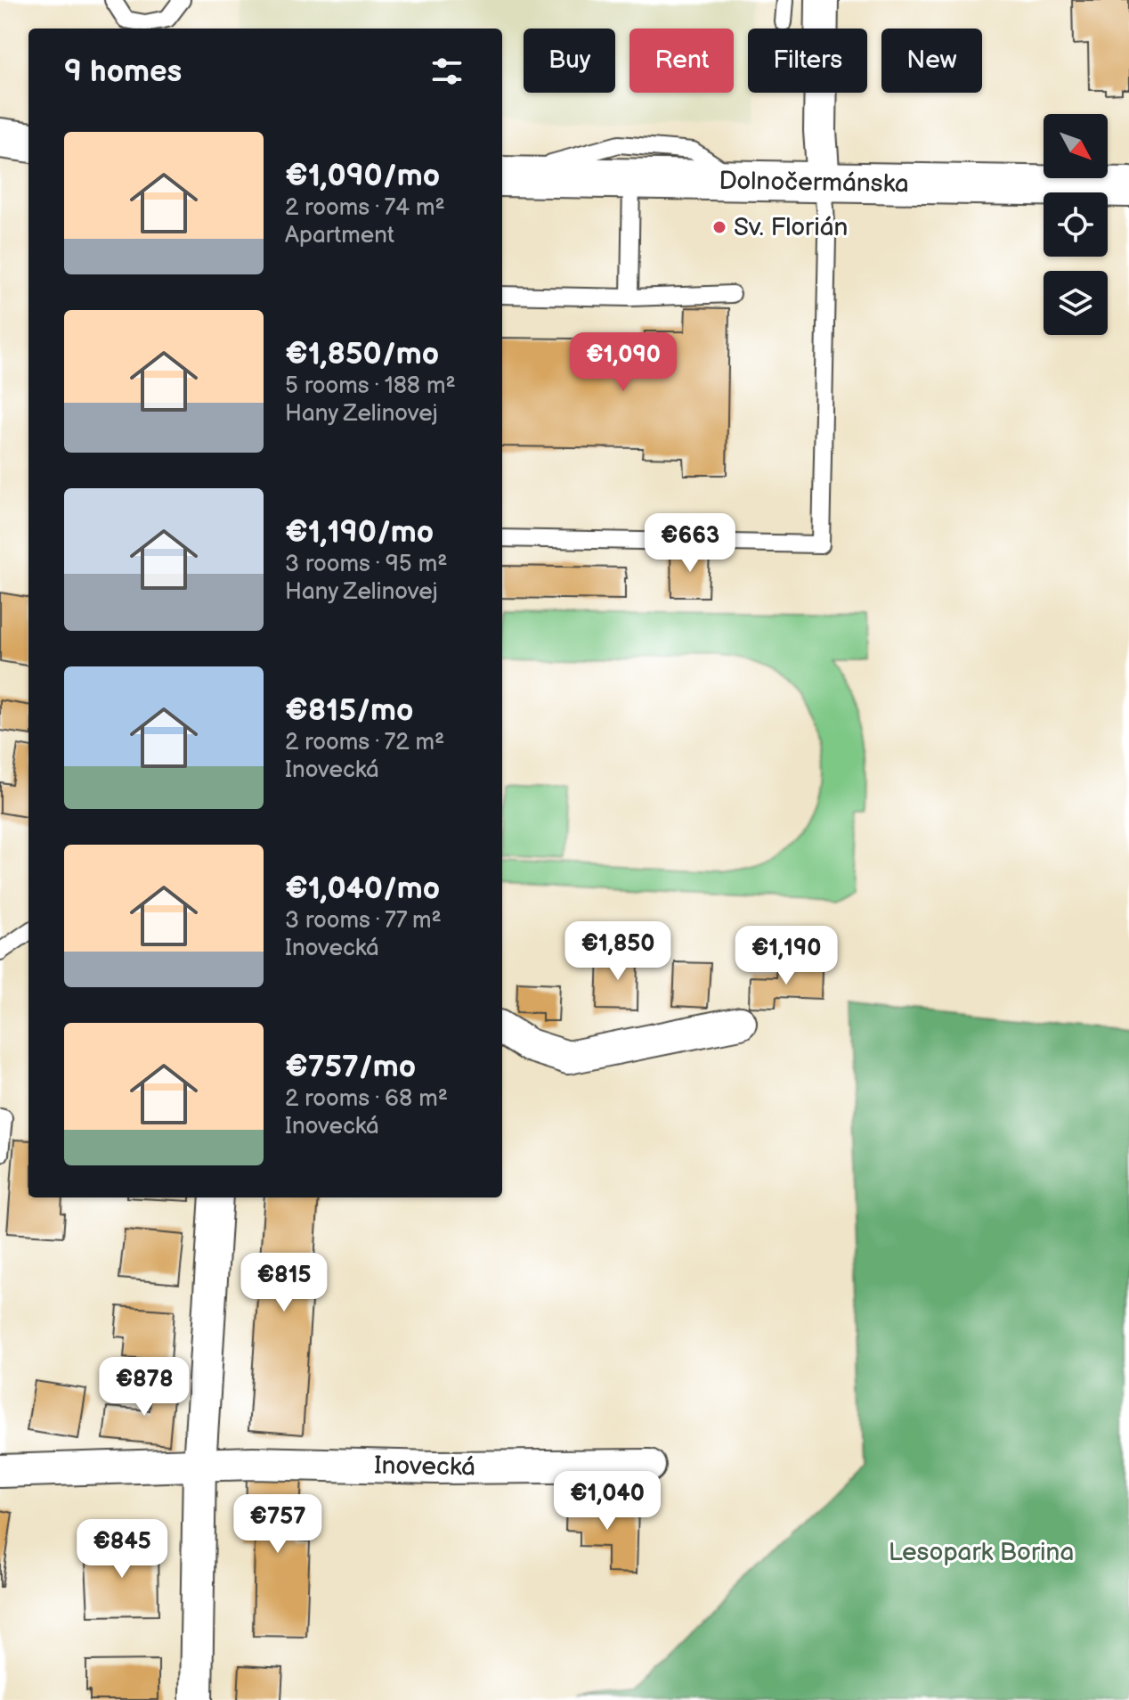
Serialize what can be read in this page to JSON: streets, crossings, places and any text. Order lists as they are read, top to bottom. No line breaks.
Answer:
{"streets":{"street":["Dolnočermánska","Inovecká"]},"parks":["Lesopark Borina"],"places":["Sv. Florián"],"north":"bottom right","page":{"chip":["Buy","Rent","Filters","New"],"heading":"9 homes","list":[{"name":"€1,090/mo","note":"2 rooms · 74 m² · Apartment"},{"name":"€1,850/mo","note":"5 rooms · 188 m² · Hany Zelinovej"},{"name":"€1,190/mo","note":"3 rooms · 95 m² · Hany Zelinovej"},{"name":"€815/mo","note":"2 rooms · 72 m² · Inovecká"},{"name":"€1,040/mo","note":"3 rooms · 77 m² · Inovecká"},{"name":"€757/mo","note":"2 rooms · 68 m² · Inovecká"}],"price":["€1,090","€663","€1,850","€1,190","€815","€878","€1,040","€757","€845"]}}
